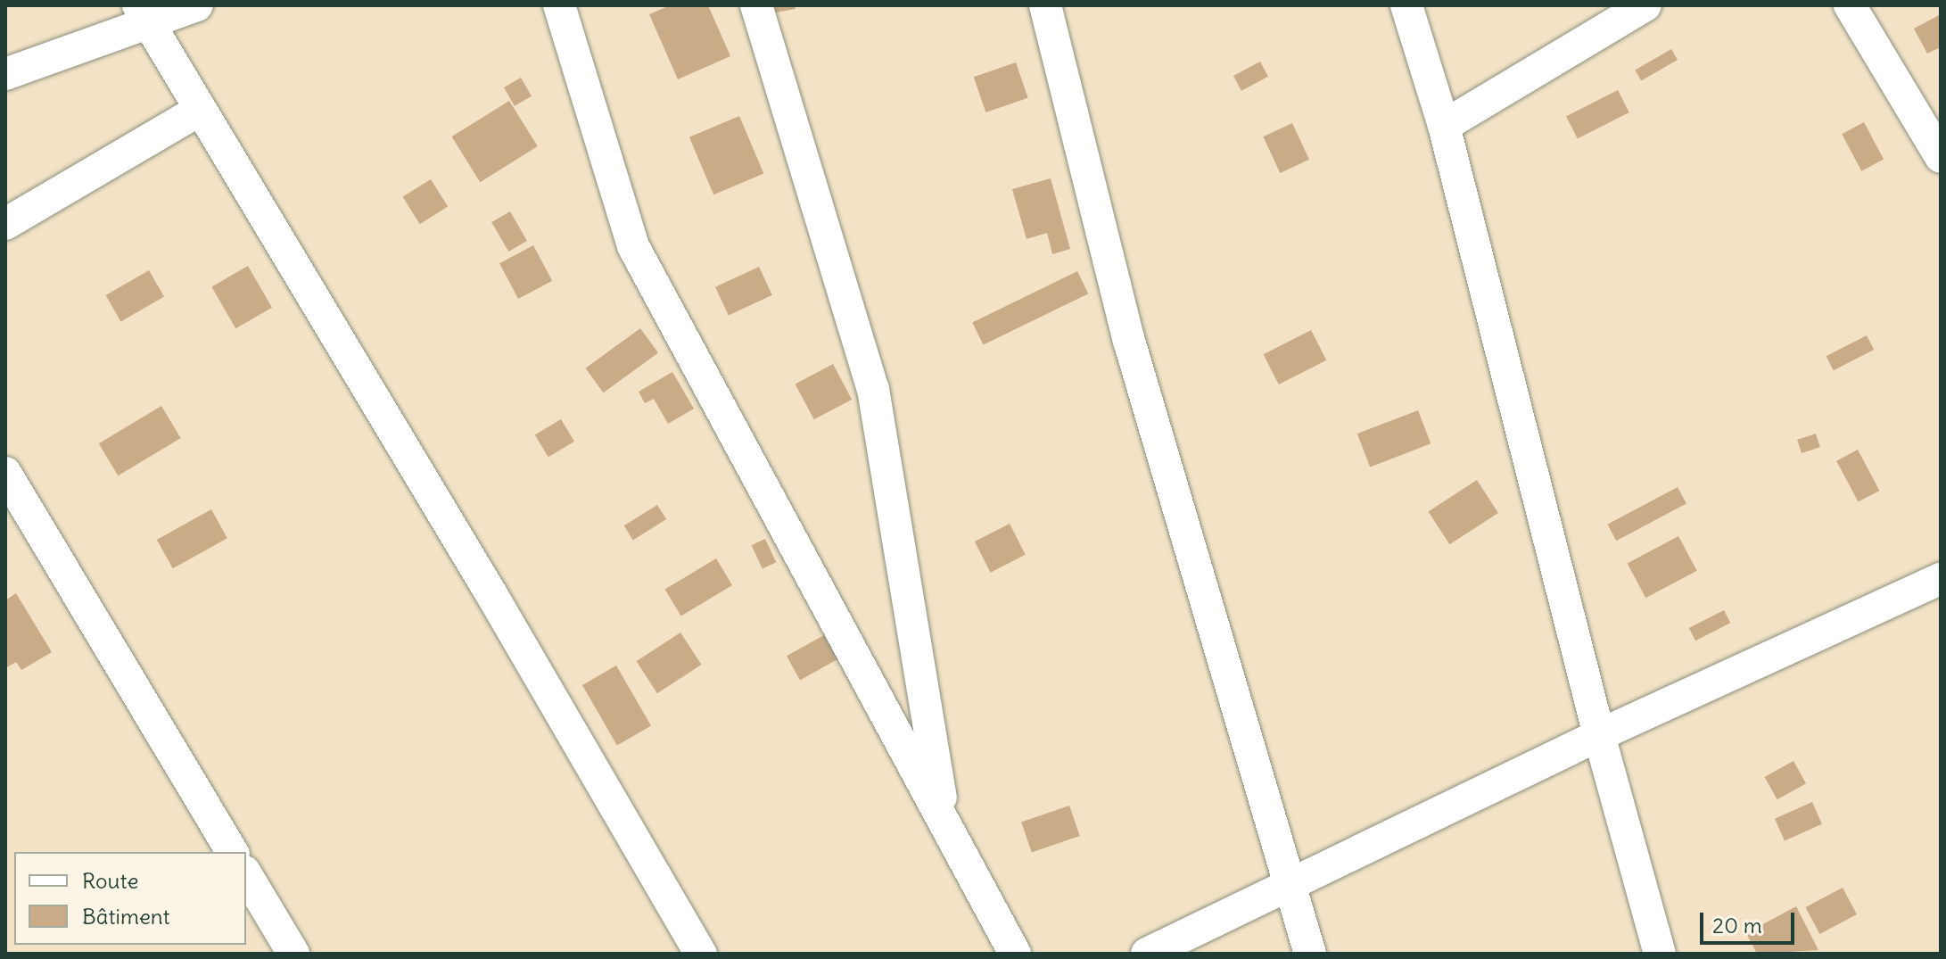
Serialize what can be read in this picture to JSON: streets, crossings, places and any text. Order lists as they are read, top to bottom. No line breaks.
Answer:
{"legend":["Route","Bâtiment"],"scale_bar":"20 m"}
